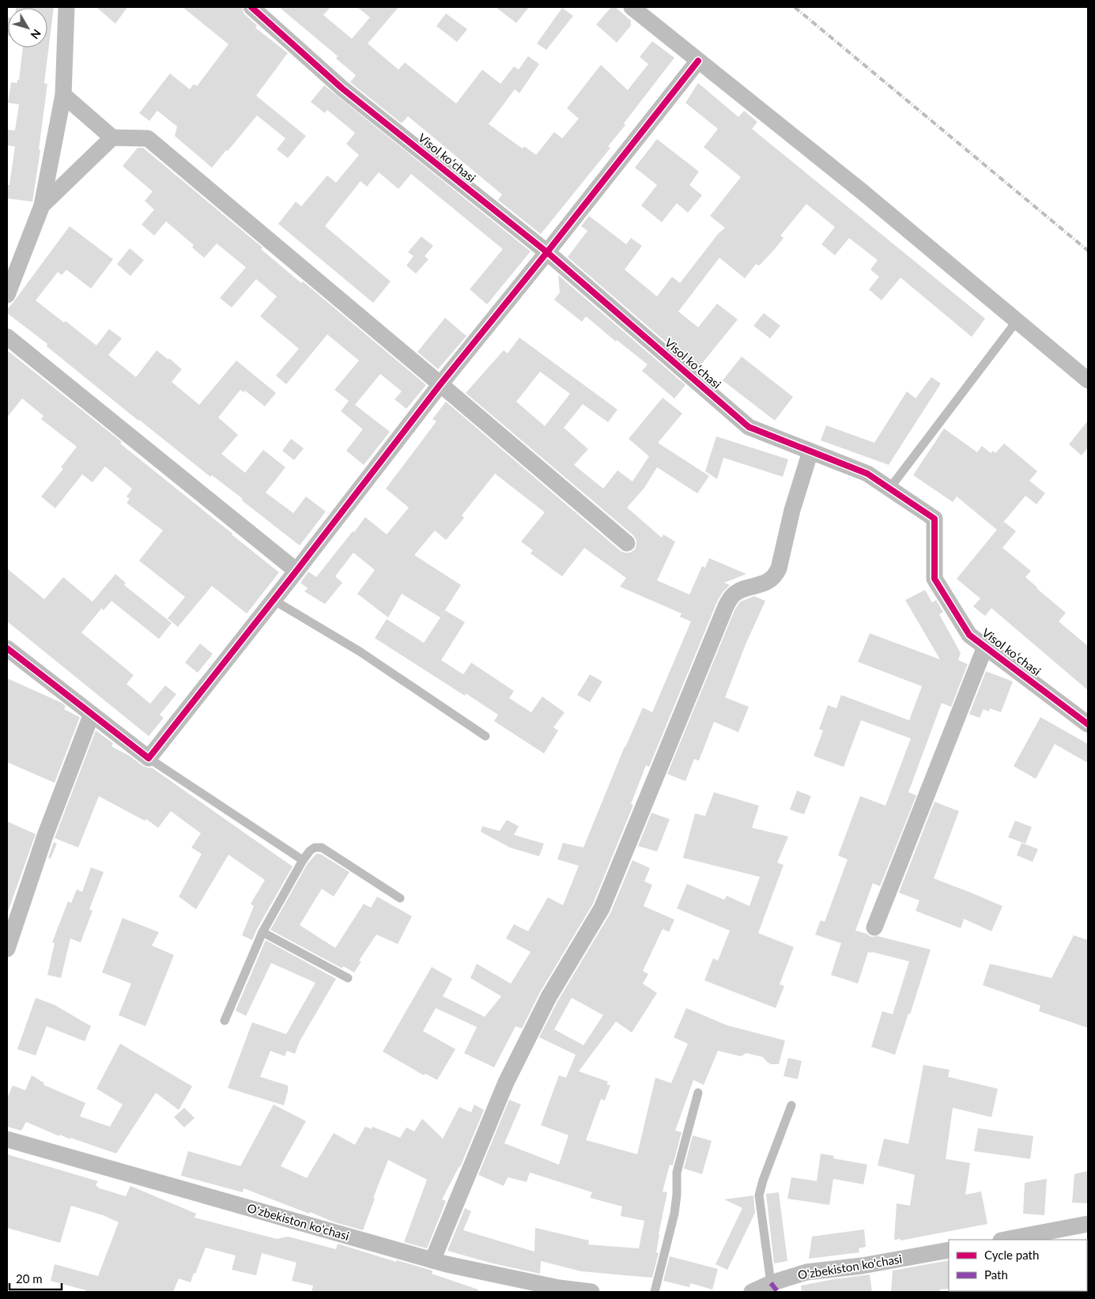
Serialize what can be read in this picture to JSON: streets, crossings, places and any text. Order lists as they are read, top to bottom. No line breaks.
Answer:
{"streets":{"street":["Visol koʻchasi","O'zbekiston ko'chasi"]},"legend":["Cycle path","Path"],"scale_bar":"20 m","north":"bottom right"}
